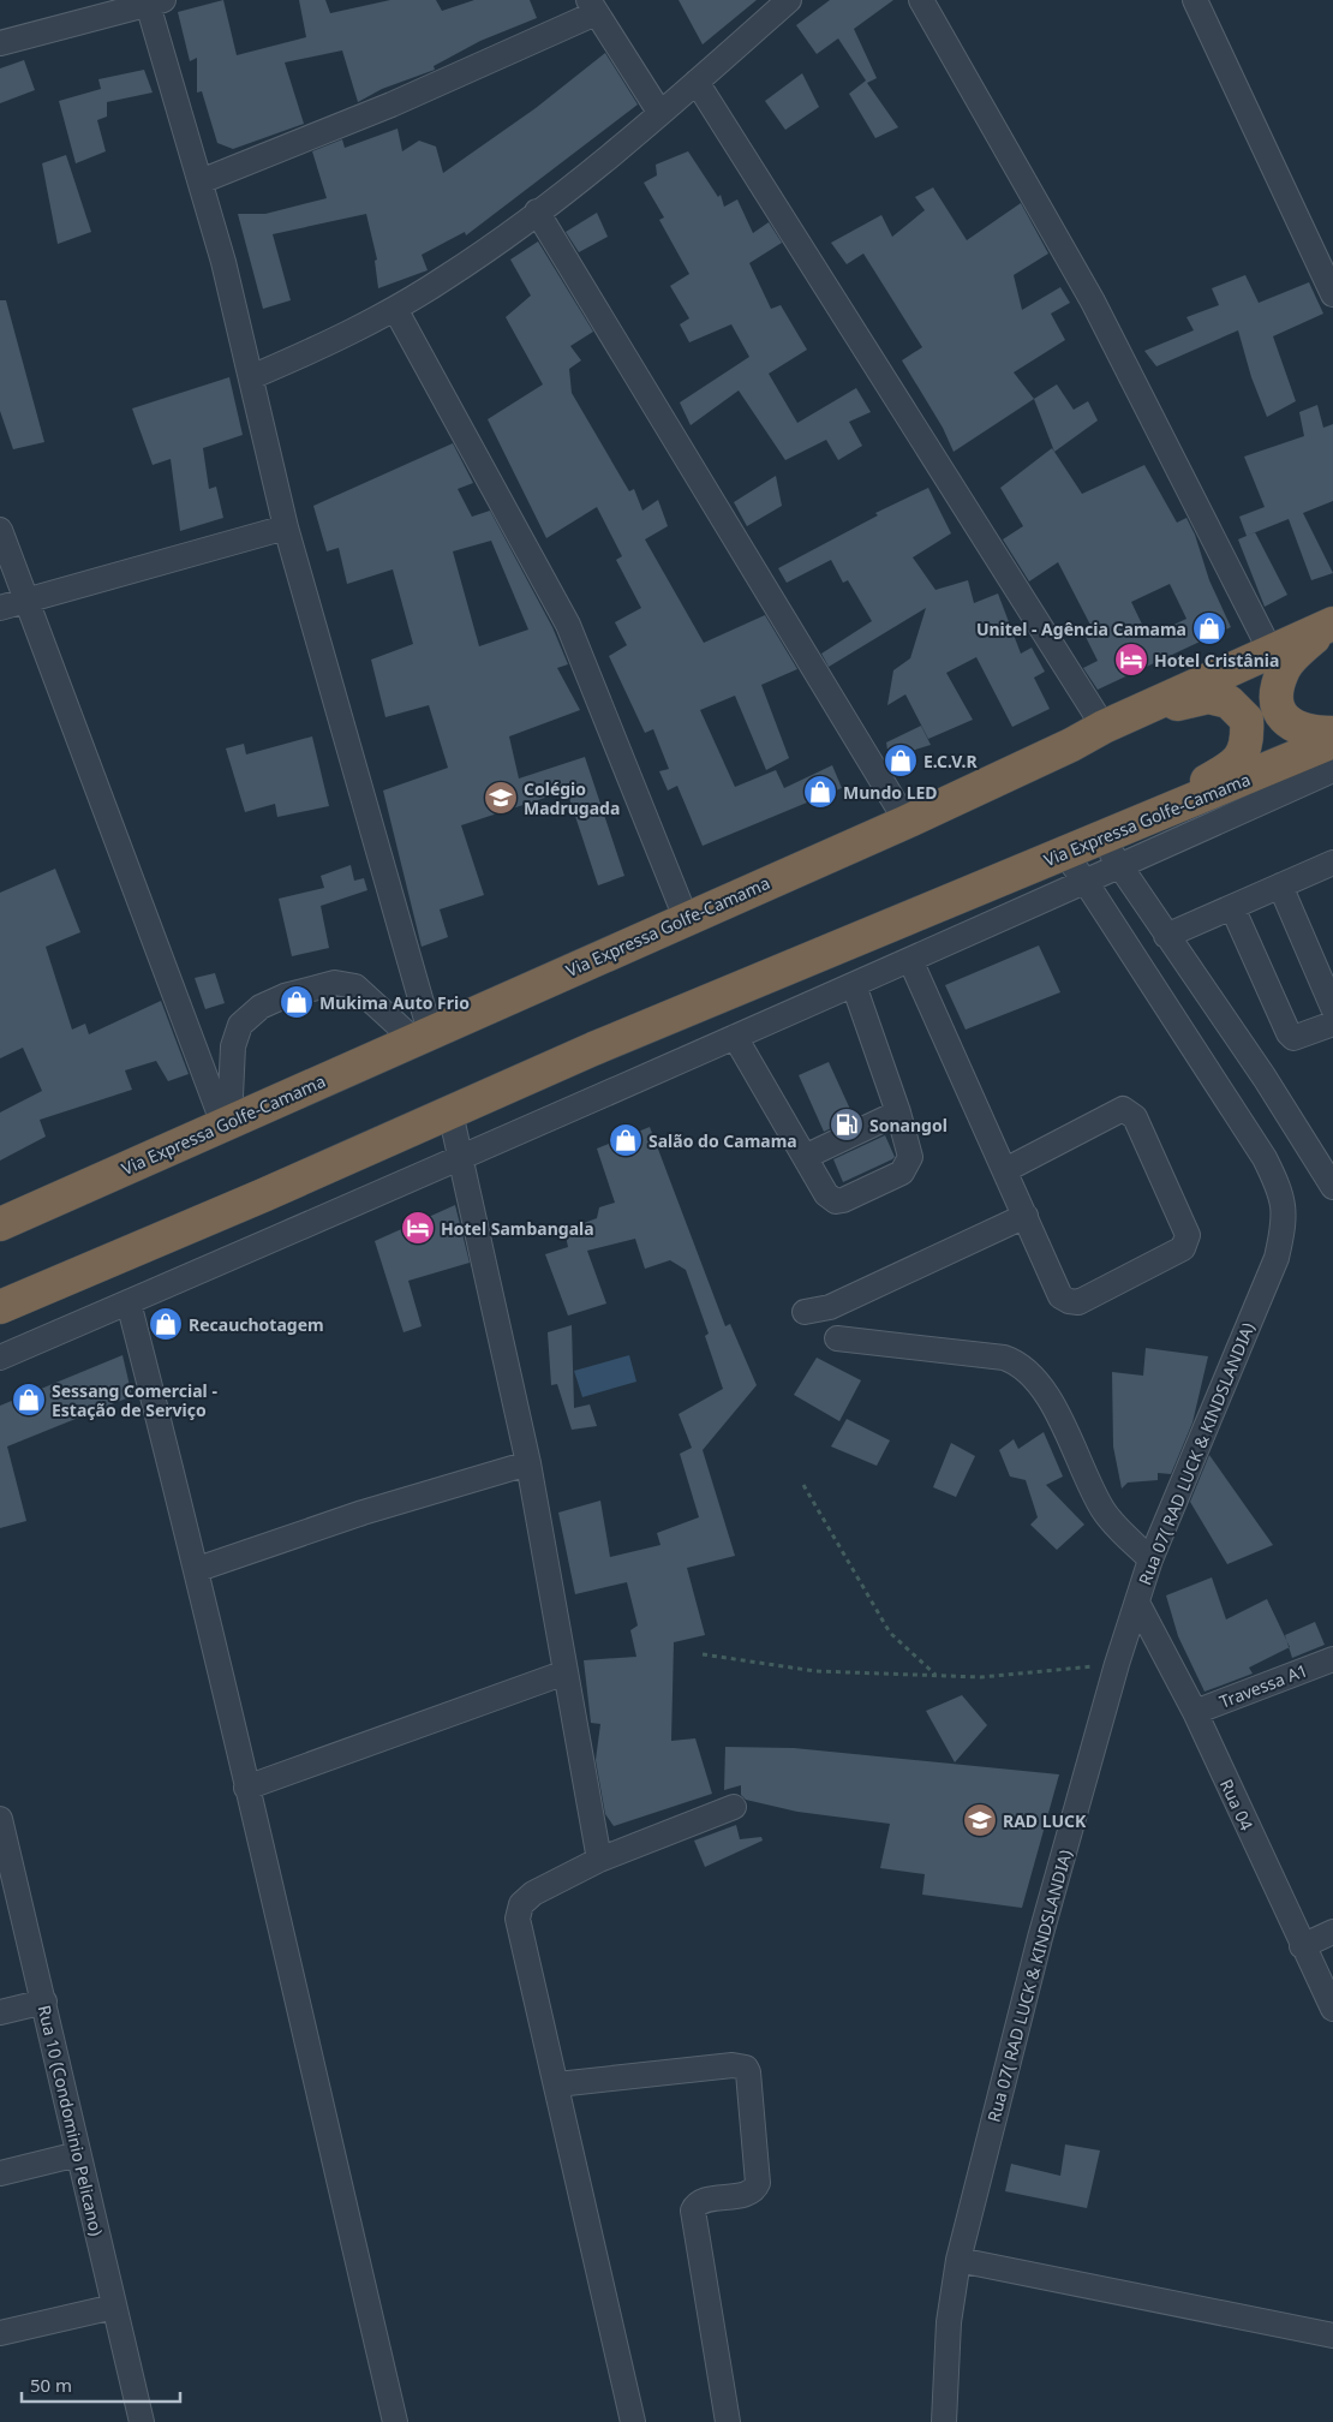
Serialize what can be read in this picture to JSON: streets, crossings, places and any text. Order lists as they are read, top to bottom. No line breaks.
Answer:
{"streets":{"highway":["Via Expressa Golfe-Camama"],"street":["Rua 07( RAD LUCK & KINDSLANDIA)","Travessa A1","Rua 04","Rua 10 (Condominio Pelicano)"]},"crossings":[["Via Expressa Golfe-Camama","Rua 07( RAD LUCK & KINDSLANDIA)"],["Rua 07( RAD LUCK & KINDSLANDIA)","Rua 04"],["Travessa A1","Rua 04"]],"places":{"shop":["Unitel - Agência Camama","E.C.V.R","Mundo LED","Mukima Auto Frio","Salão do Camama","Recauchotagem","Sessang Comercial - Estação de Serviço"],"hotel":["Hotel Cristânia","Hotel Sambangala"],"school or university":["Colégio Madrugada","RAD LUCK"],"fuel station":["Sonangol"]},"scale_bar":"50 m"}
